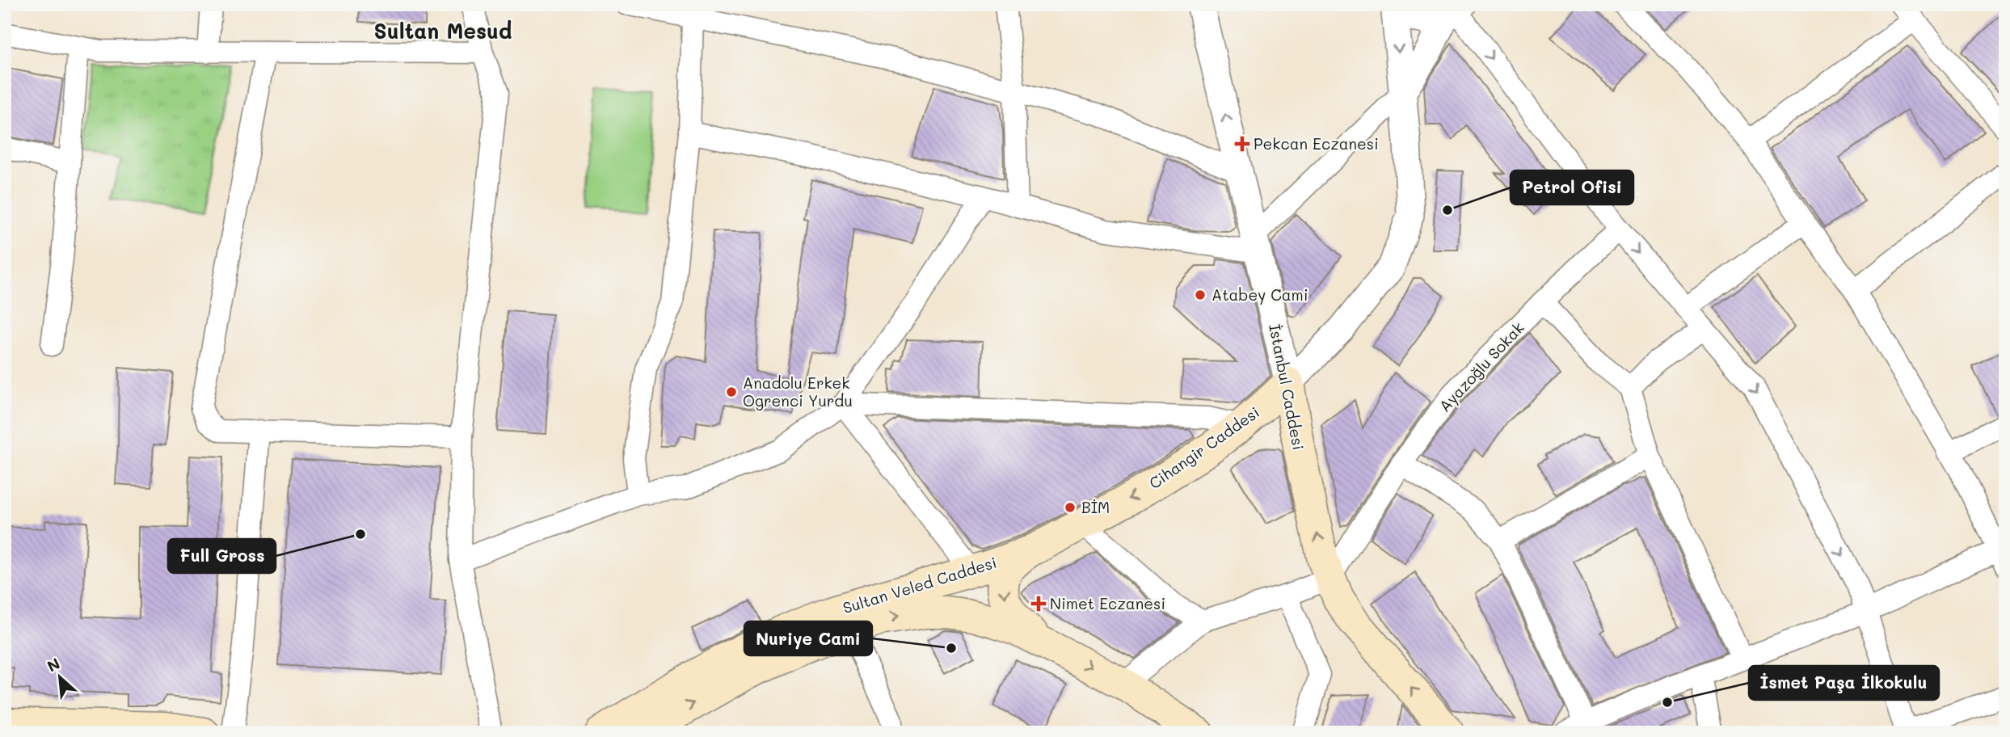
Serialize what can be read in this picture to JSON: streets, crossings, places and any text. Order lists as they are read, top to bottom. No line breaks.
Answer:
{"streets":{"main road":["İstanbul Caddesi","Cihangir Caddesi","Sultan Veled Caddesi"],"street":["Ayazoğlu Sokak"]},"crossings":[["Ayazoğlu Sokak","İstanbul Caddesi"],["İstanbul Caddesi","Cihangir Caddesi"],["Cihangir Caddesi","Sultan Veled Caddesi"]],"districts":["Sultan Mesud"],"places":{"health":["Pekcan Eczanesi","Nimet Eczanesi"],"other":["Petrol Ofisi","Atabey Cami","Anadolu Erkek Ogrenci Yurdu","BİM","Full Gross","Nuriye Cami","İsmet Paşa İlkokulu"]},"north":"top left"}
